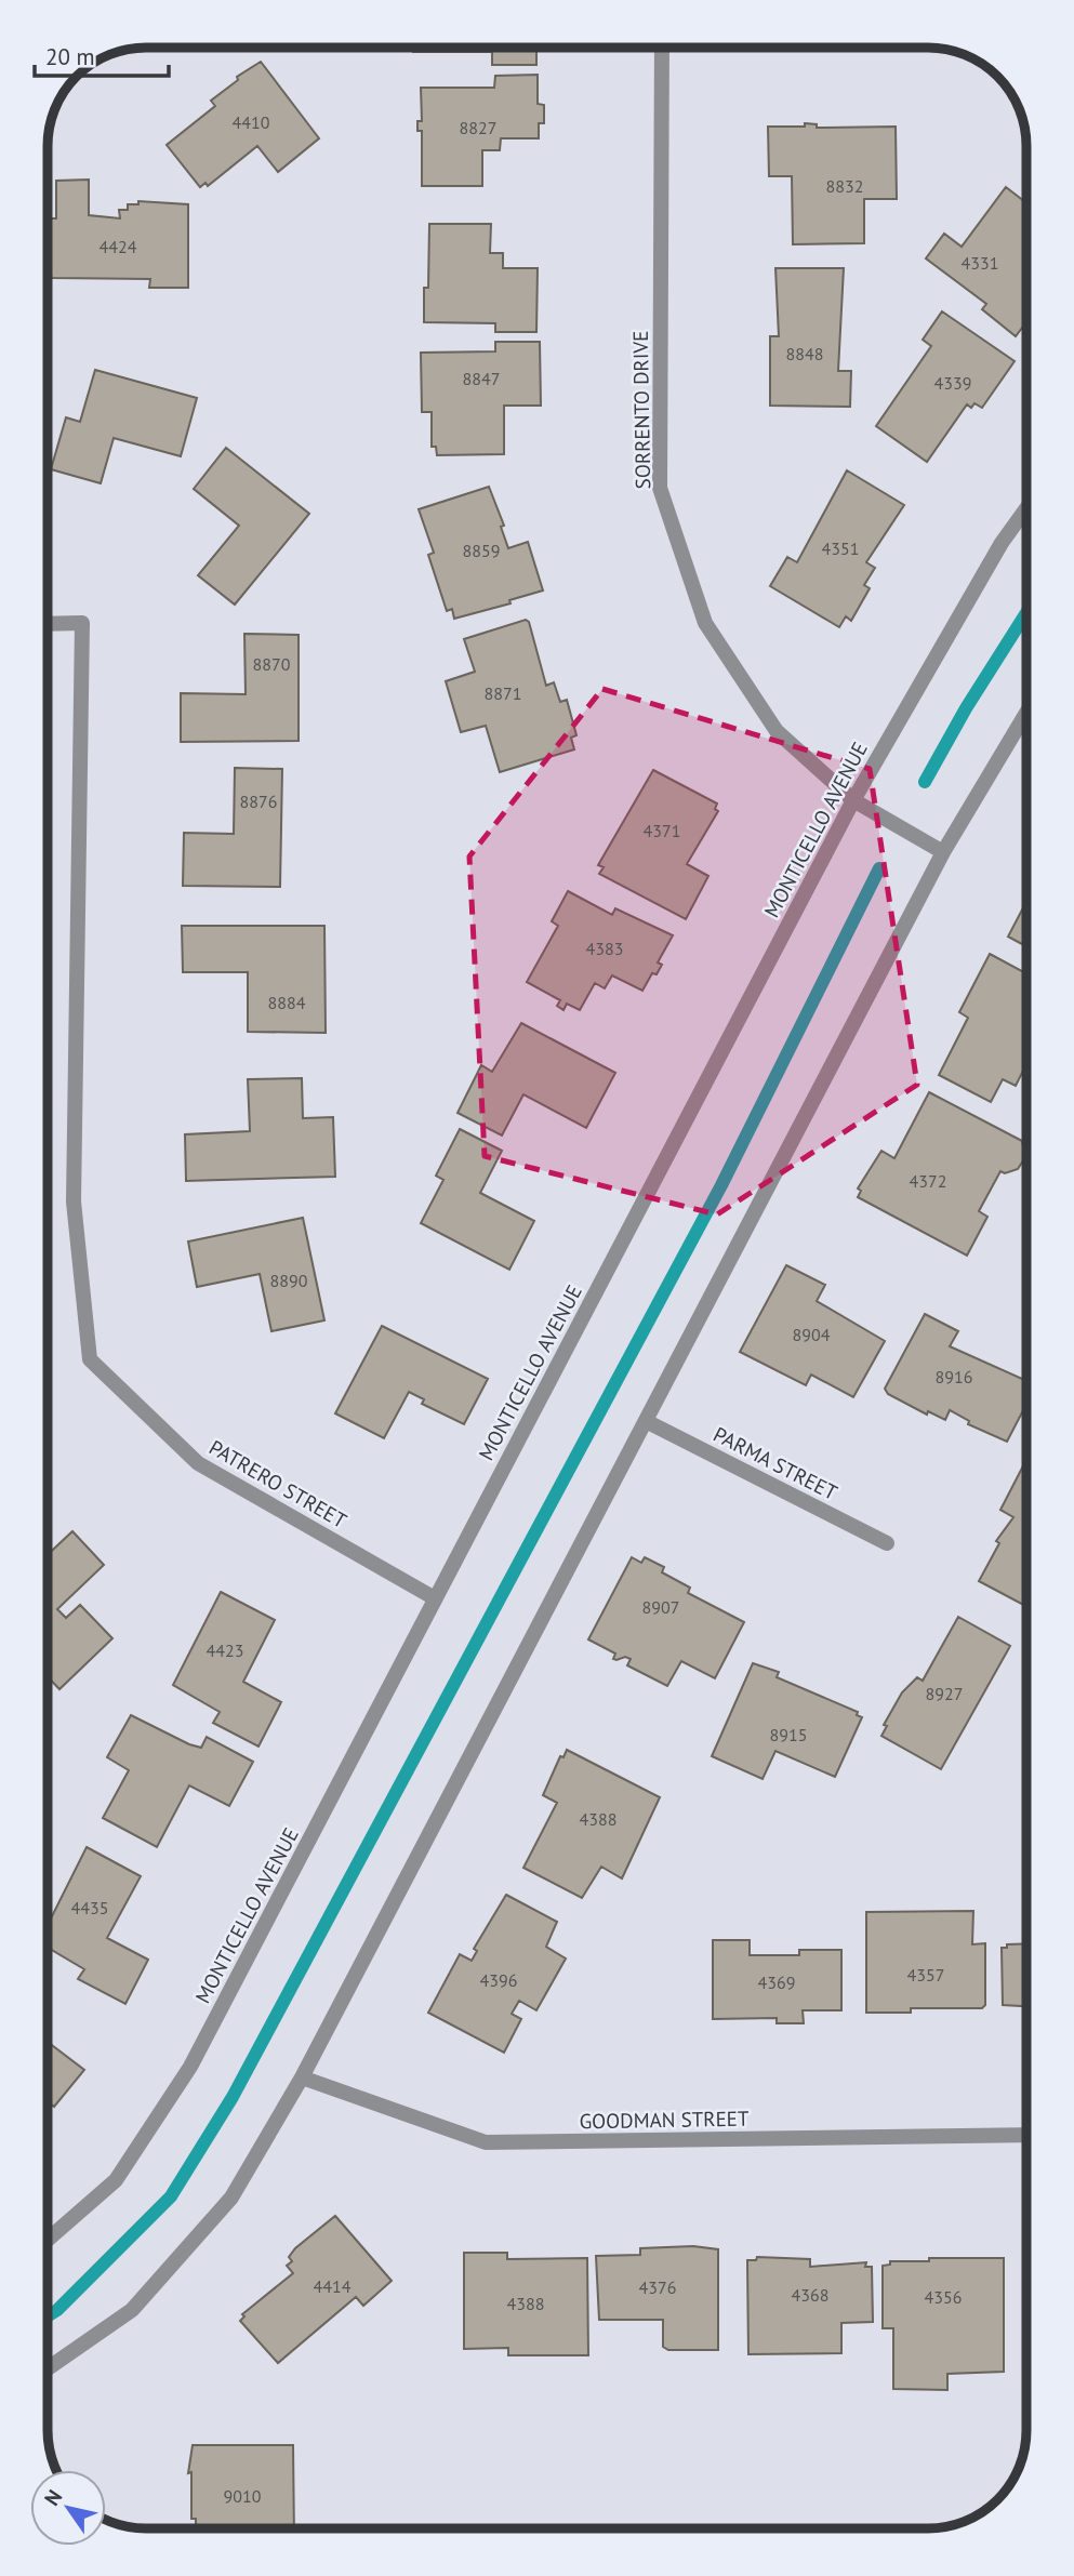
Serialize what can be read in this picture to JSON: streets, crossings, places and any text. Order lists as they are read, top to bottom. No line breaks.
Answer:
{"streets":{"street":["SORRENTO DRIVE","MONTICELLO AVENUE","PARMA STREET","PATRERO STREET","GOODMAN STREET"]},"crossings":[["SORRENTO DRIVE","MONTICELLO AVENUE"],["MONTICELLO AVENUE","PATRERO STREET"]],"house_numbers":["4410","8827","8832","4424","4331","8848","8847","4339","4351","8859","8870","8871","8876","4371","4383","8884","4372","8890","8904","8916","8907","4423","8927","8915","4388","4435","4357","4396","4369","4414","4376","4368","4356","4388","9010"],"scale_bar":"20 m","north":"top left"}
